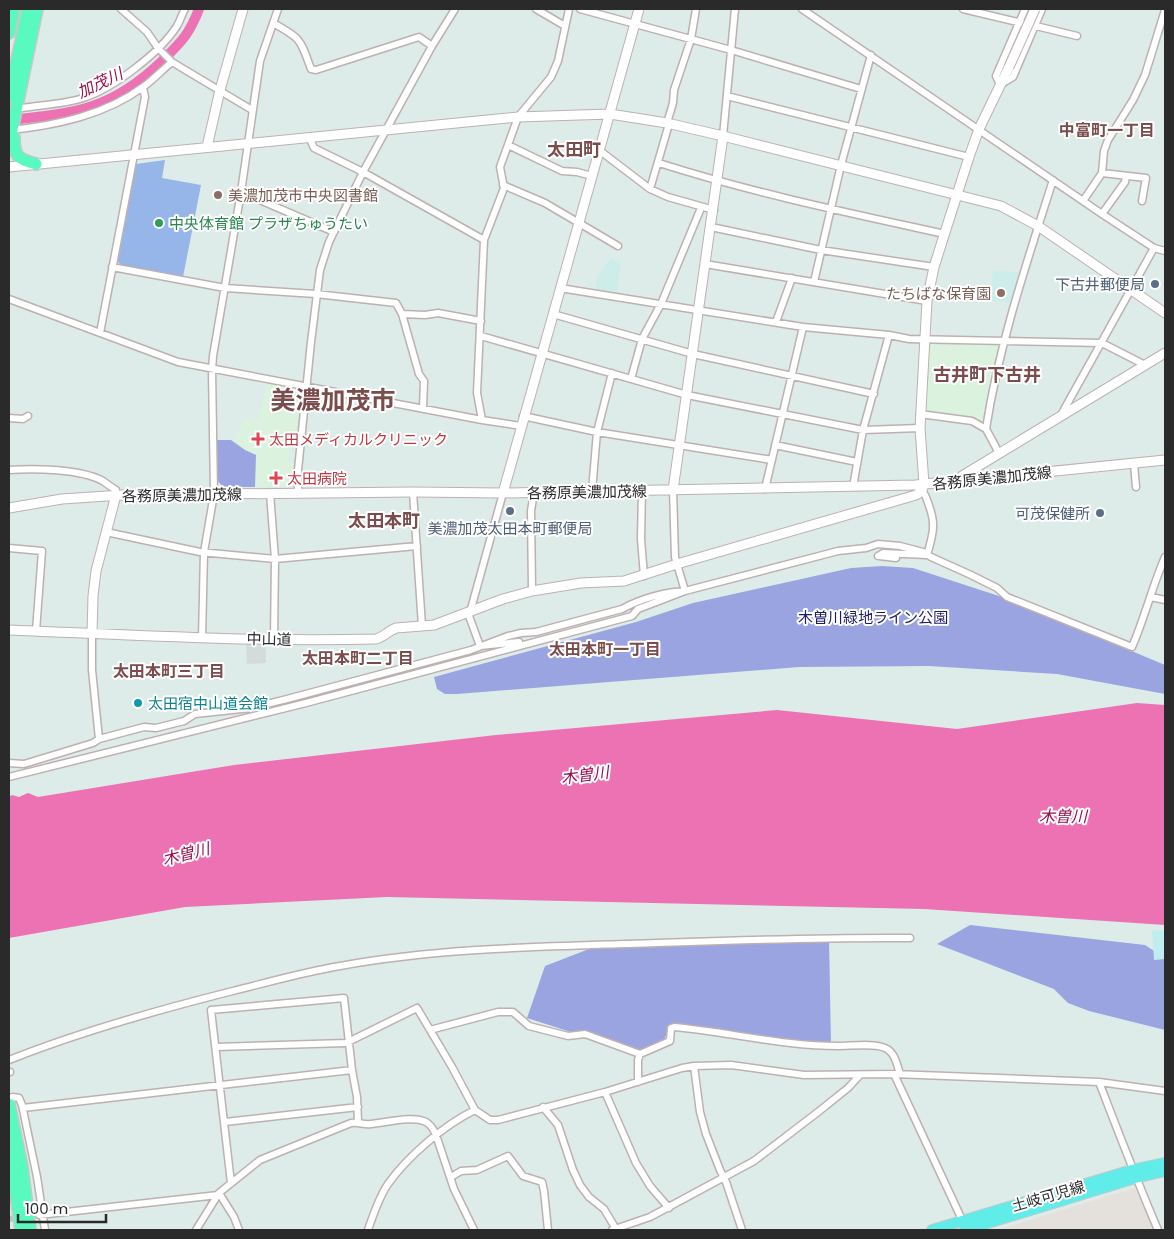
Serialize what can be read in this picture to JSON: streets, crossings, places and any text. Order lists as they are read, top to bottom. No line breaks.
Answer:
{"streets":{"main road":["土岐可児線"],"street":["各務原美濃加茂線","中山道"]},"crossings":[["各務原美濃加茂線","中山道"]],"districts":["中富町一丁目","太田町","古井町下古井","美濃加茂市","太田本町","太田本町一丁目","太田本町二丁目","太田本町三丁目"],"water":["加茂川","木曽川"],"parks":["木曽川緑地ライン公園"],"places":{"other":["美濃加茂市中央図書館","中央体育館 プラザちゅうたい","下古井郵便局","たちばな保育園","美濃加茂太田本町郵便局","可茂保健所","太田宿中山道会館"],"health":["太田メディカルクリニック","太田病院"]},"scale_bar":"100 m"}
